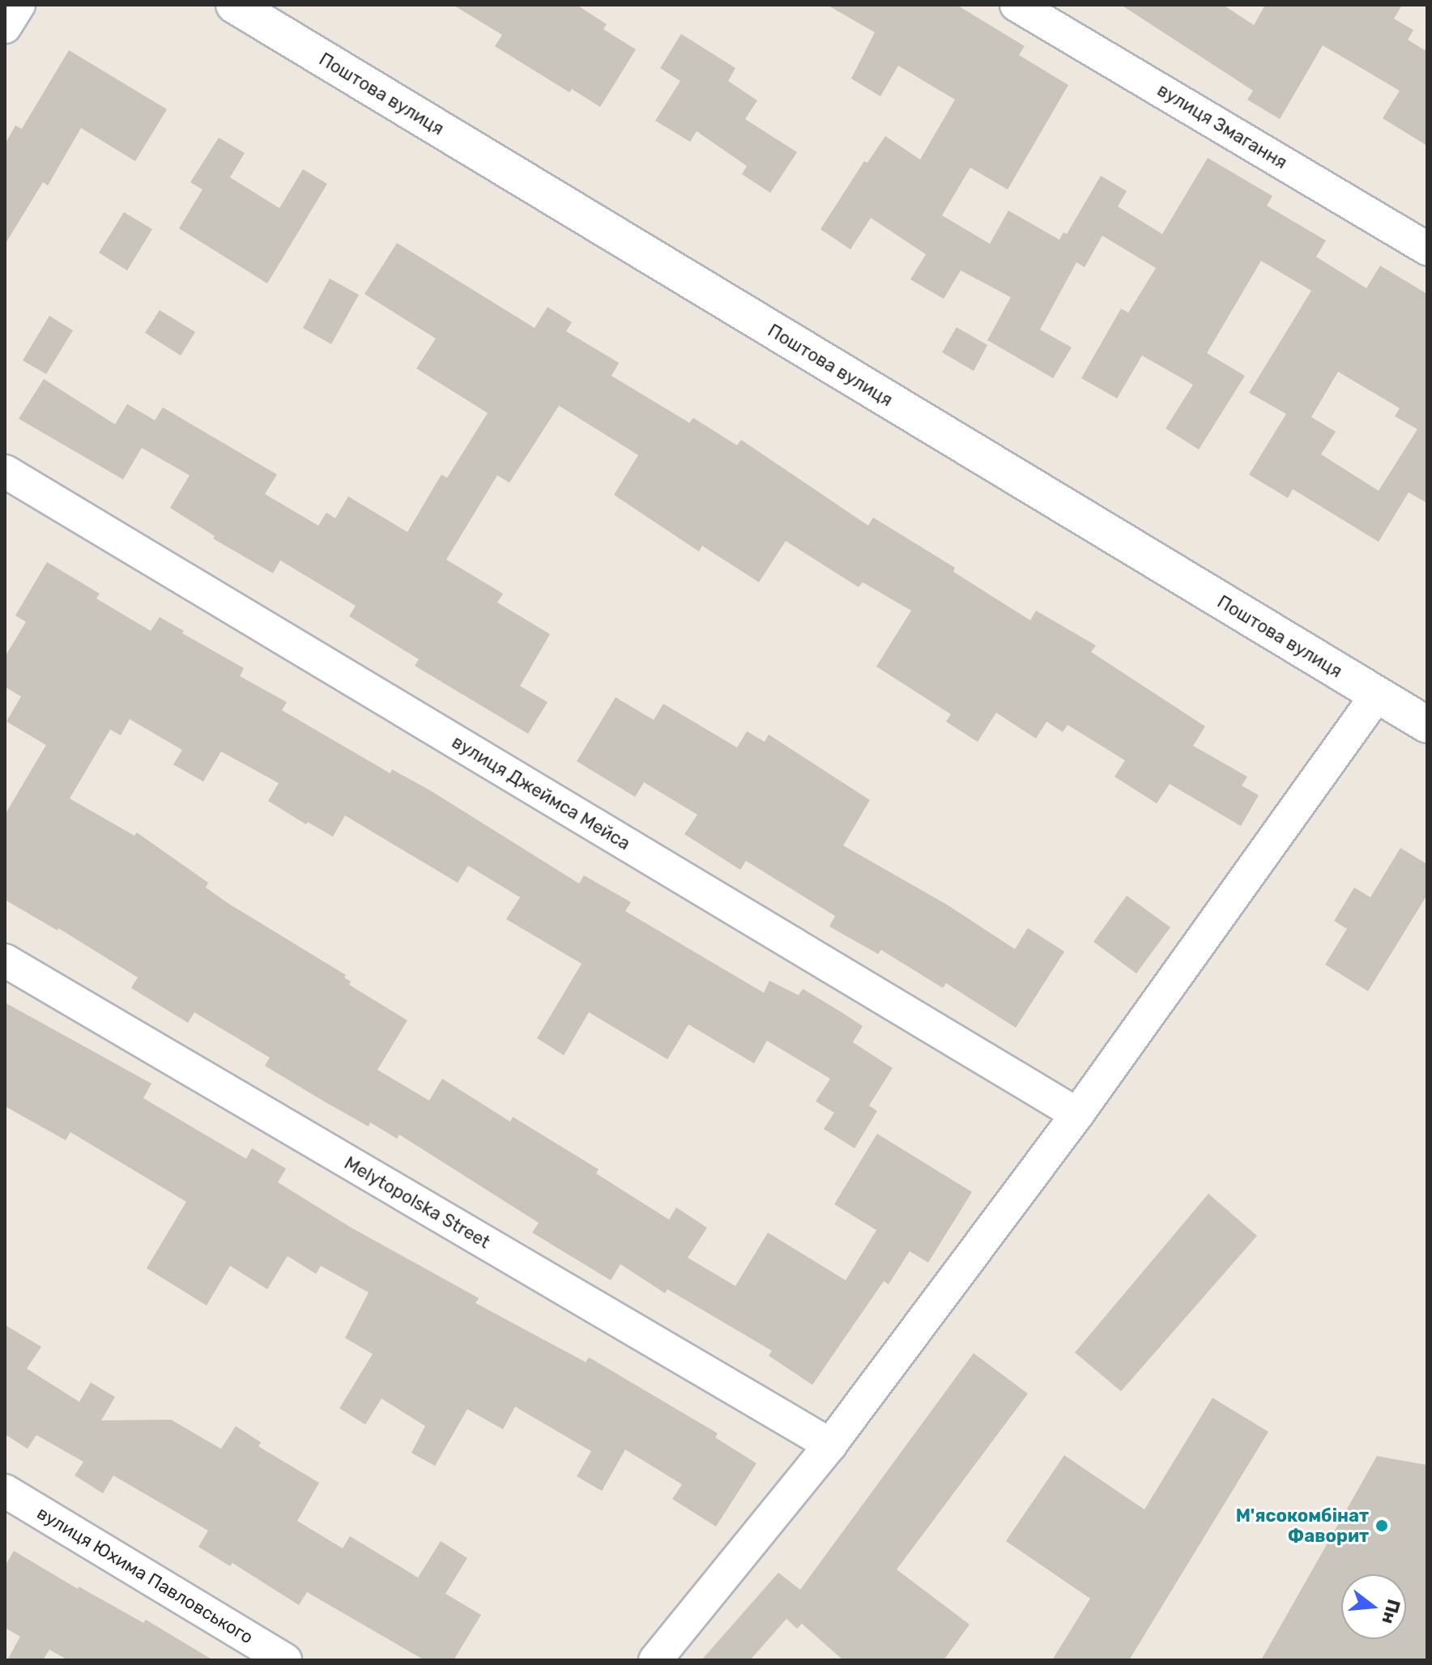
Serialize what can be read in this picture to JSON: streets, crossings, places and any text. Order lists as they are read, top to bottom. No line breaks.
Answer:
{"streets":{"street":["Поштова вулиця","вулиця Змагання","вулиця Джеймса Мейса","Melytopolska Street","вулиця Юхима Павловського"]},"places":["М'ясокомбінат Фаворит"],"north":"right"}
